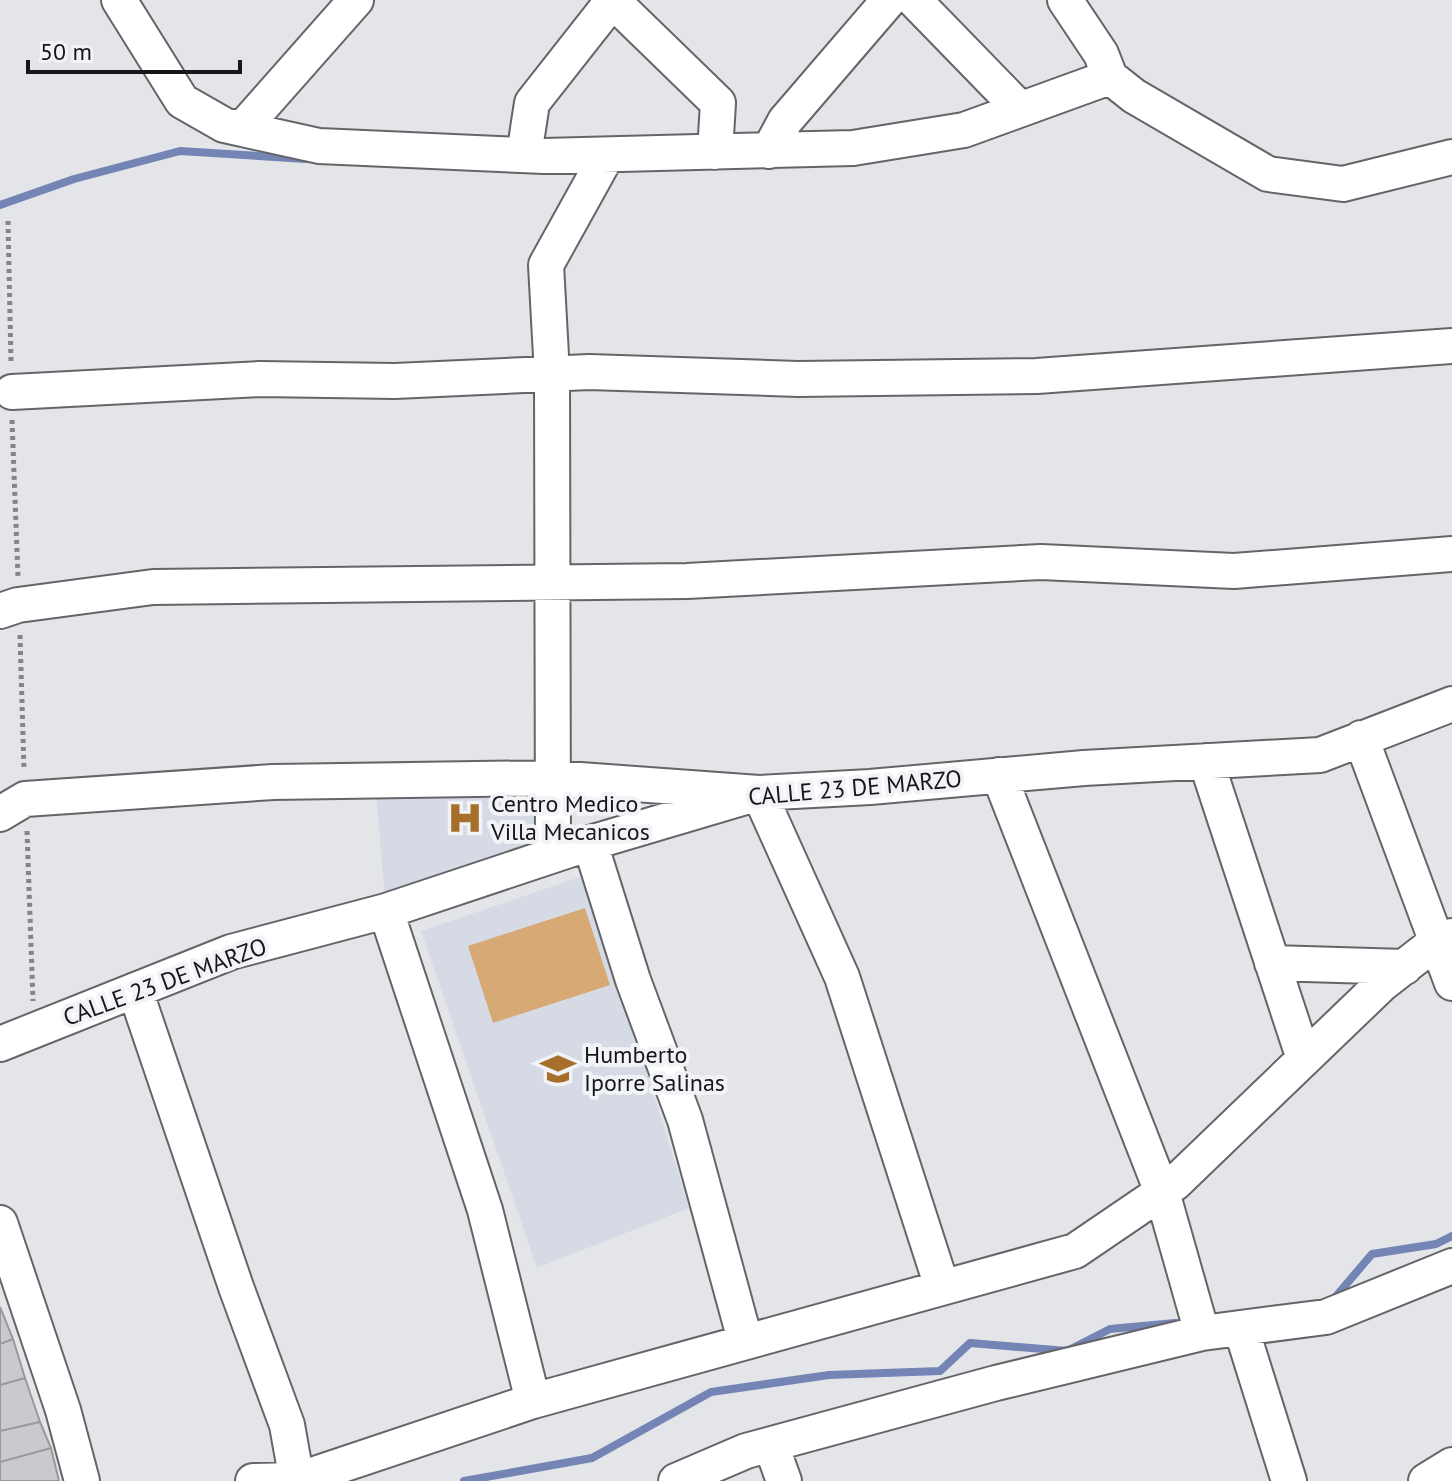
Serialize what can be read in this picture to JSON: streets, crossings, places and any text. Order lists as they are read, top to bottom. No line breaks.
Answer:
{"streets":{"street":["CALLE 23 DE MARZO"]},"places":{"hospital":["Centro Medico Villa Mecanicos"],"school or university":["Humberto Iporre Salinas"]},"scale_bar":"50 m"}
